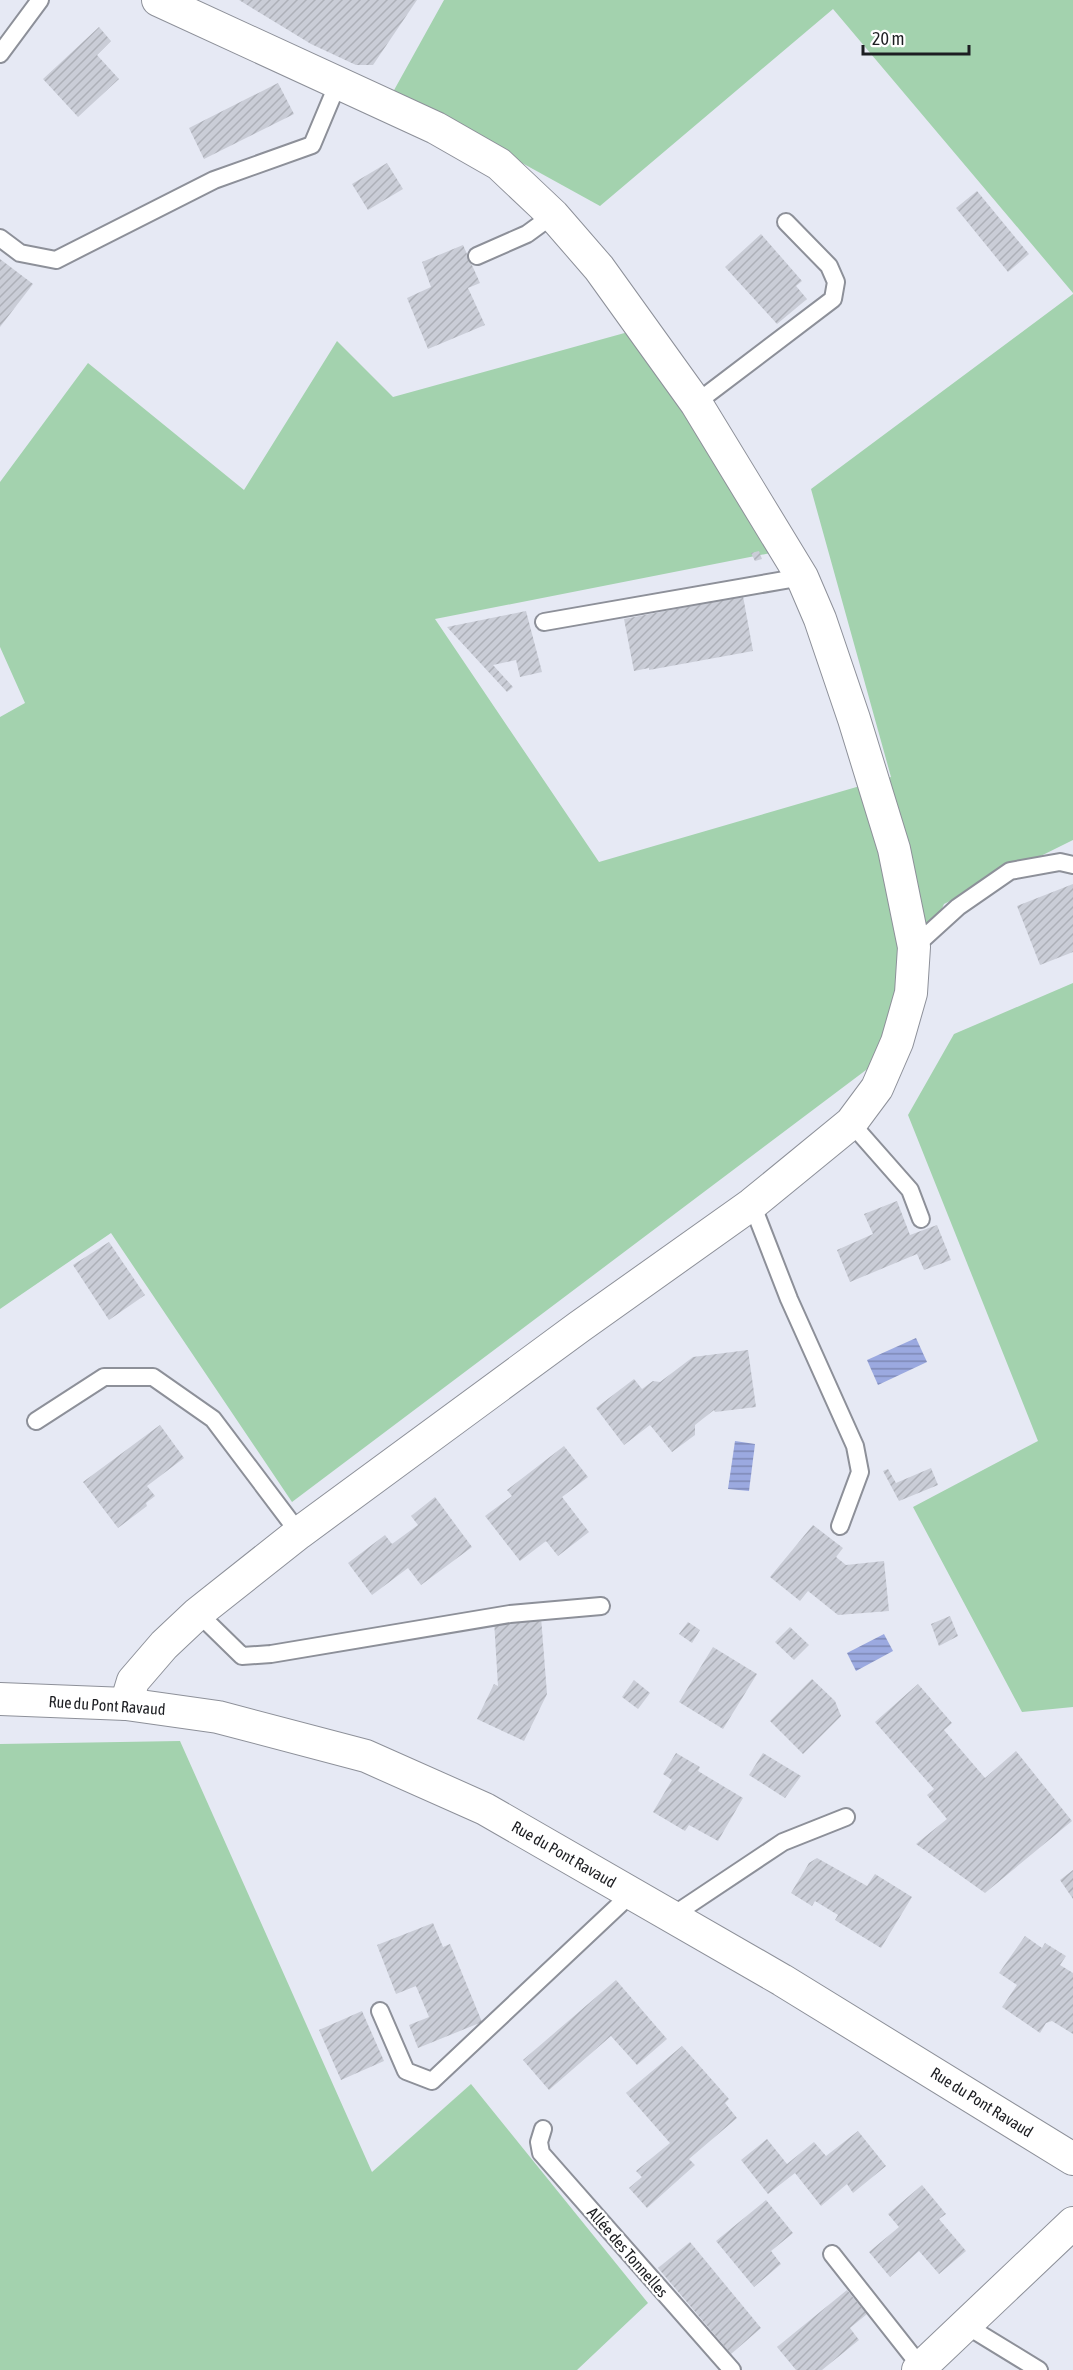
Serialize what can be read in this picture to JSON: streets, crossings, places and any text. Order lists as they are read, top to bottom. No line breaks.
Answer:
{"streets":{"street":["Rue du Pont Ravaud"],"lane":["Allée des Tonnelles"]},"scale_bar":"20 m"}
